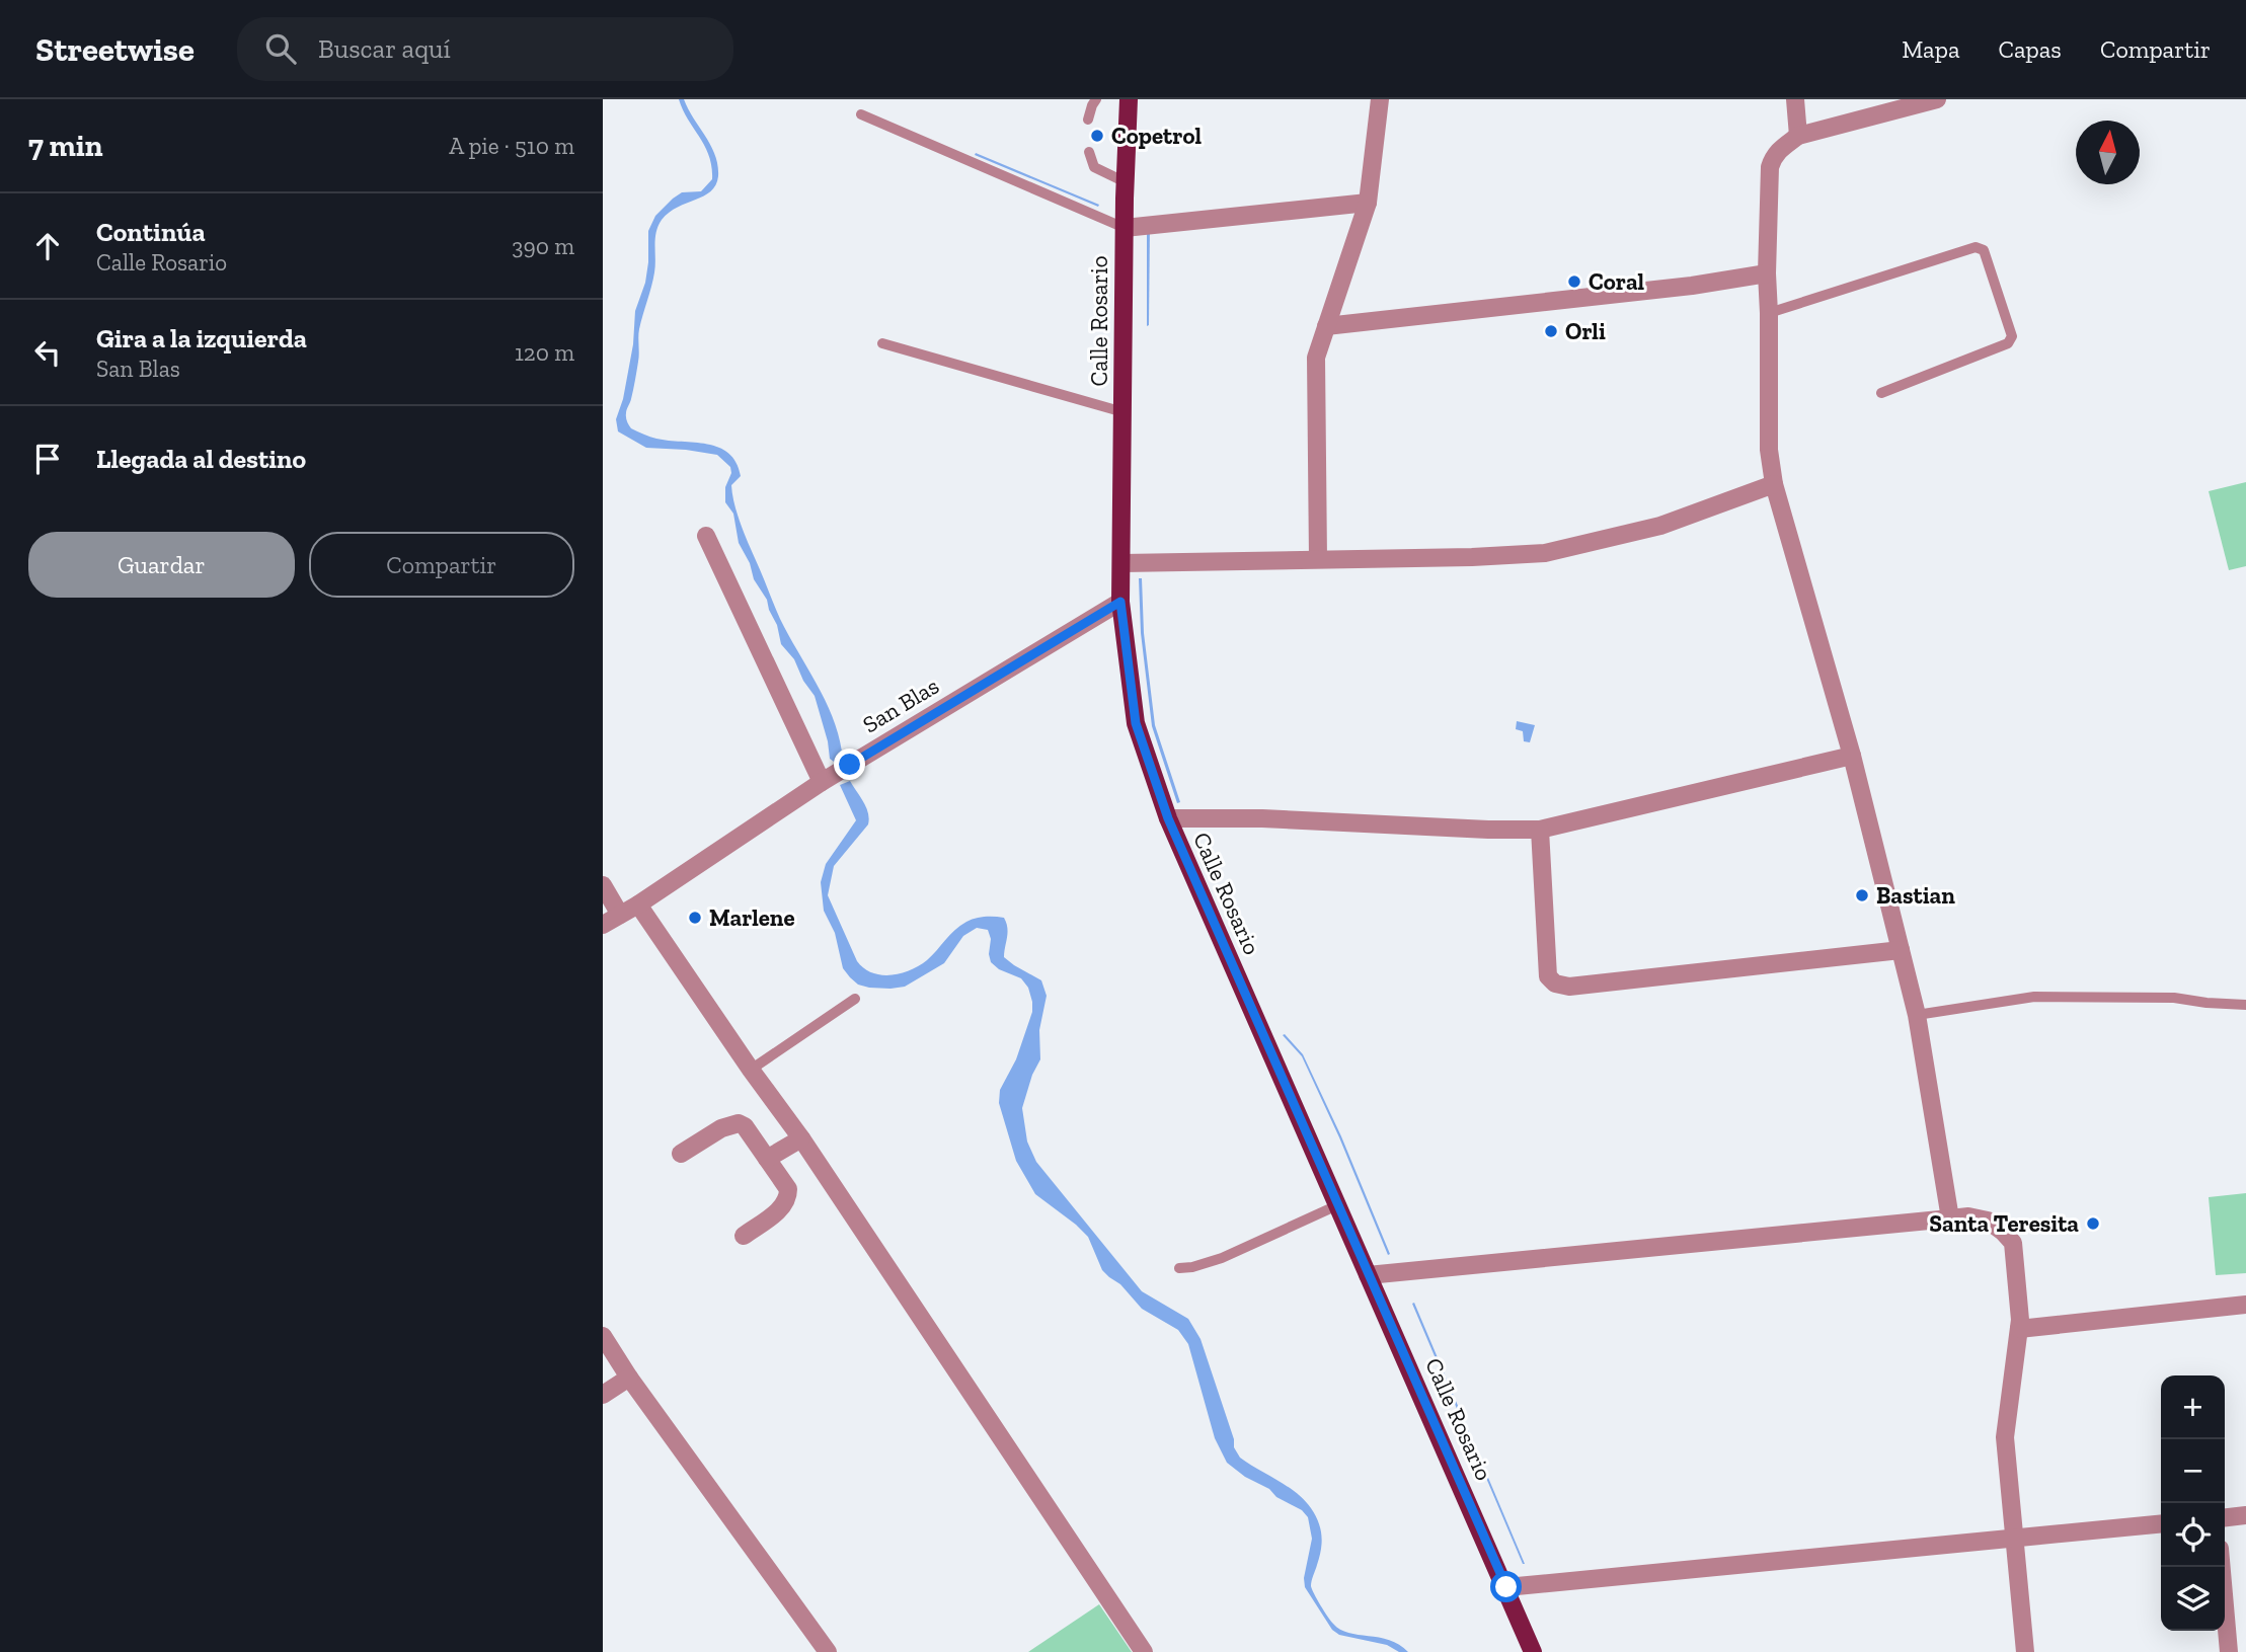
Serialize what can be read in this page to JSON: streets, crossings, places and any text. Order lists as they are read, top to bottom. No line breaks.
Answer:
{"streets":{"main road":["Calle Rosario"],"street":["San Blas"]},"crossings":[["Calle Rosario","San Blas"]],"places":["Copetrol","Coral","Orli","Bastian","Marlene","Santa Teresita"],"north":"top","page":{"header":"Streetwise","search":"Buscar aquí","nav":["Mapa","Capas","Compartir"],"heading":["7 min","A pie · 510 m"],"list":[["Continúa","Calle Rosario","390 m"],["Gira a la izquierda","San Blas","120 m"],"Llegada al destino"],"buttons":["Guardar","Compartir"],"map_buttons":["+","−"]}}
